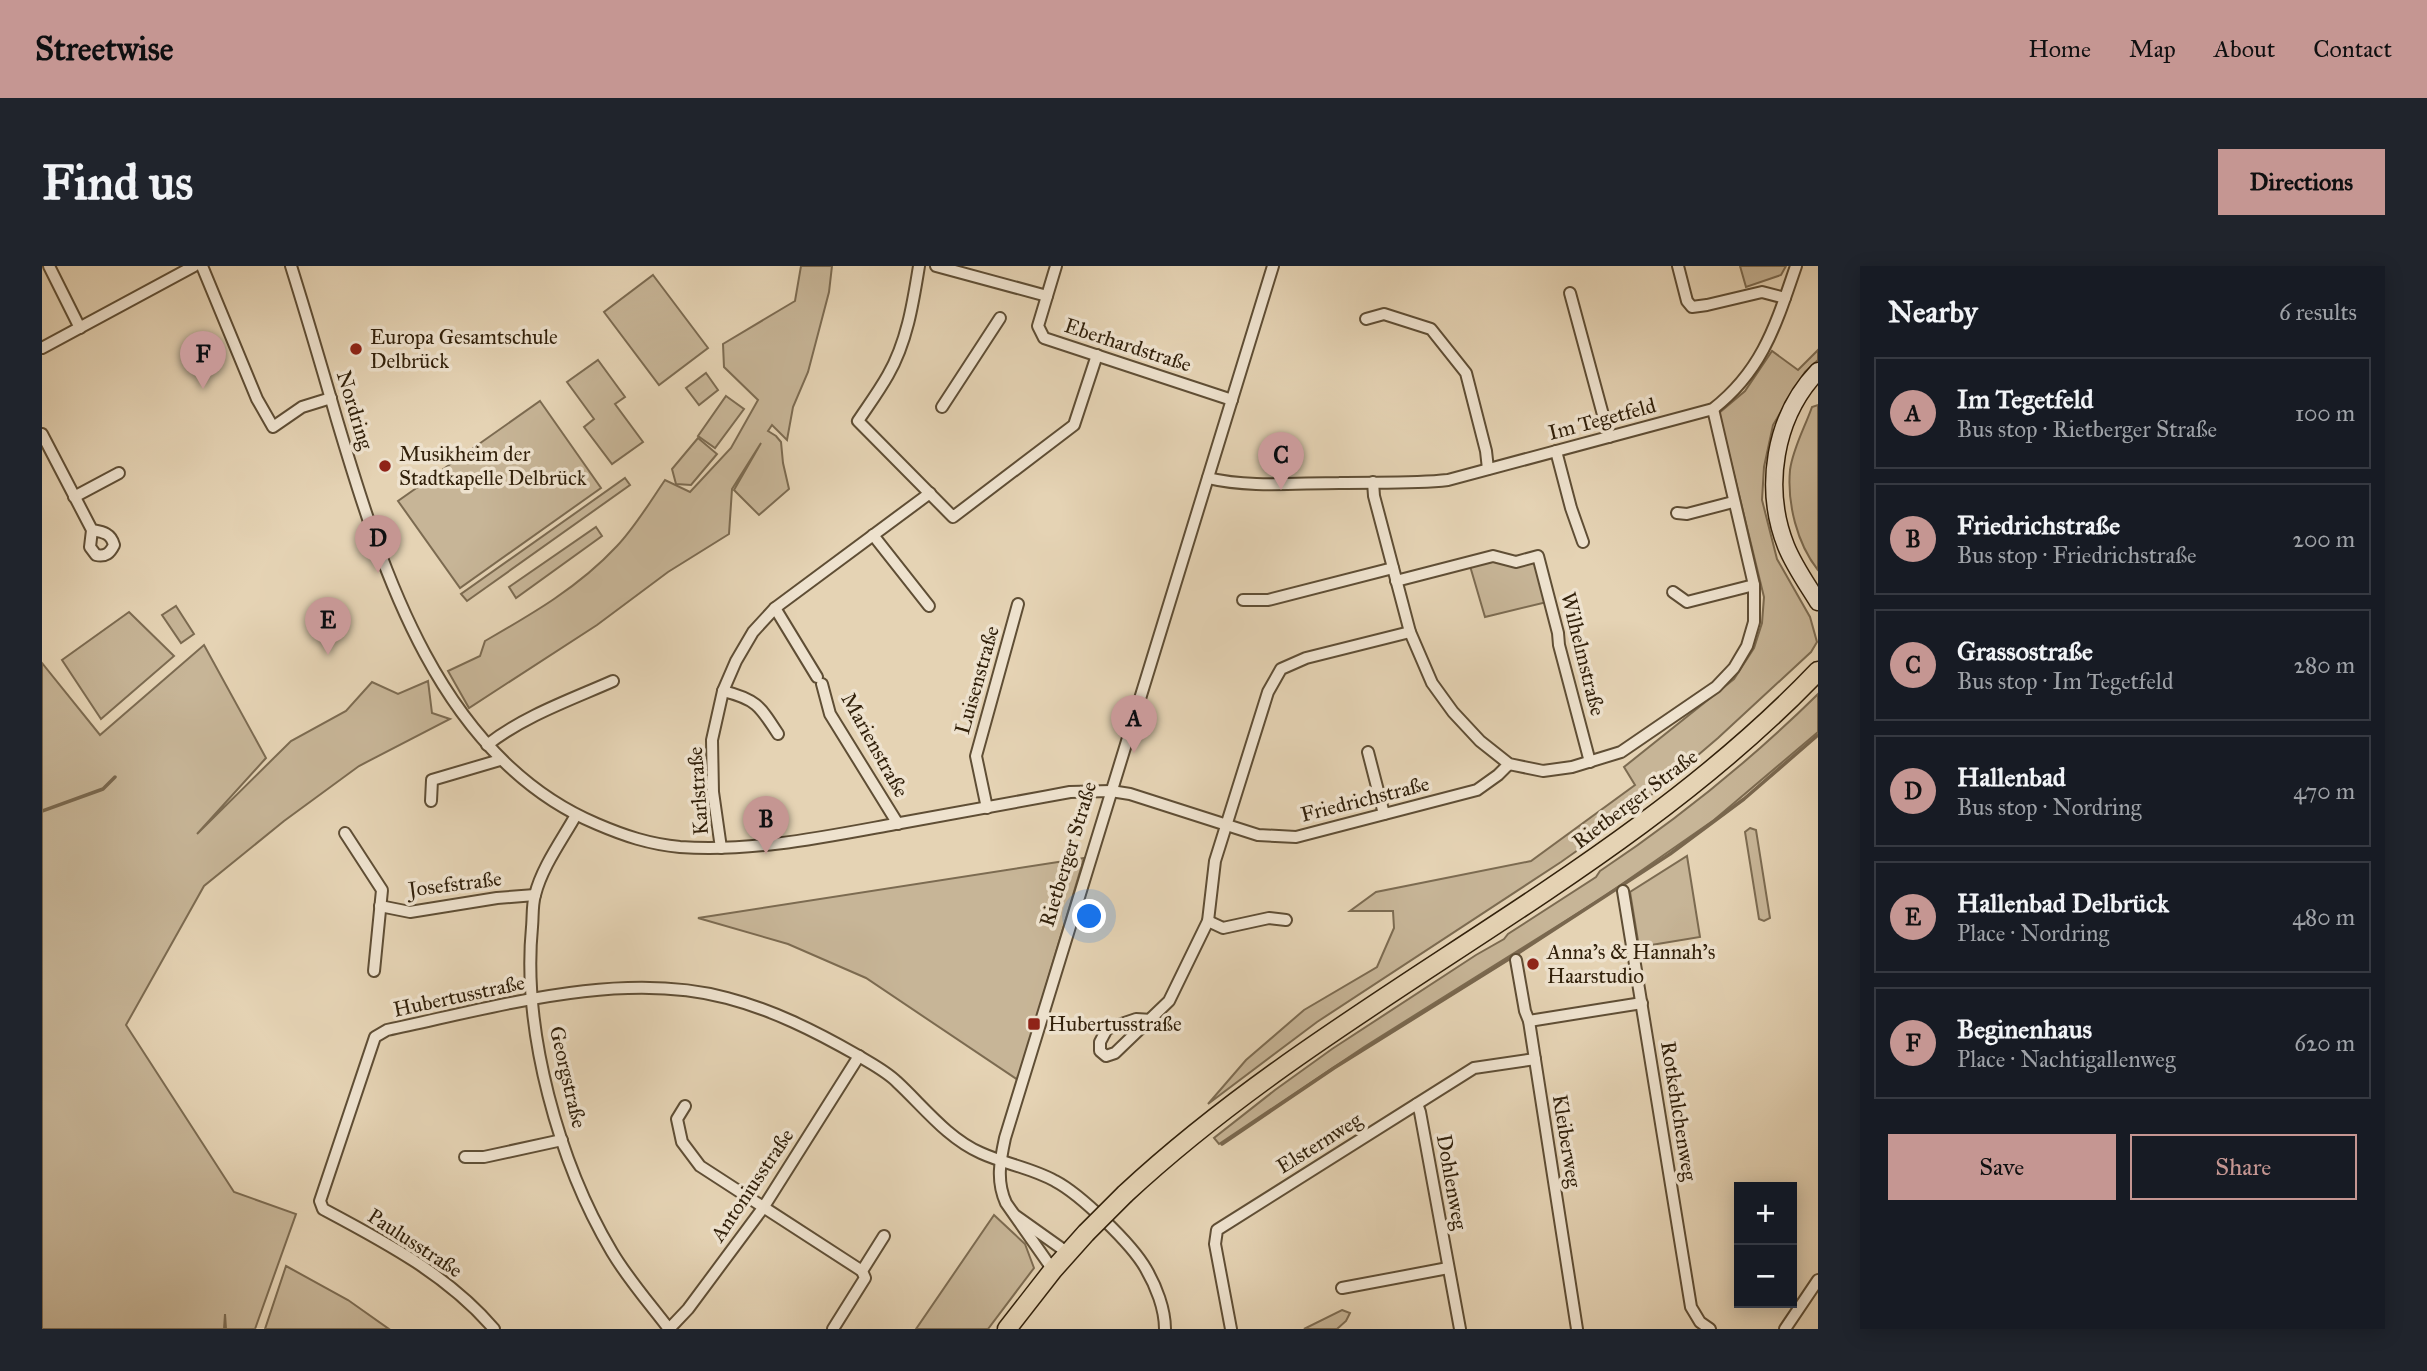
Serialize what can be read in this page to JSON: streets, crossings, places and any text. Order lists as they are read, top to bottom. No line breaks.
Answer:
{"streets":{"main road":["Rietberger Straße"],"street":["Eberhardstraße","Nordring","Im Tegetfeld","Wilhelmstraße","Luisenstraße","Marienstraße","Karlstraße","Friedrichstraße","Josefstraße","Hubertusstraße","Georgstraße","Rotkehlchenweg","Kleiberweg","Elsternweg","Dohlenweg","Antoniusstraße","Paulusstraße"]},"crossings":[["Eberhardstraße","Rietberger Straße"],["Im Tegetfeld","Rietberger Straße"],["Luisenstraße","Friedrichstraße"],["Marienstraße","Karlstraße"],["Marienstraße","Friedrichstraße"],["Karlstraße","Friedrichstraße"],["Friedrichstraße","Rietberger Straße"],["Friedrichstraße","Georgstraße"],["Rietberger Straße","Hubertusstraße"],["Josefstraße","Georgstraße"],["Hubertusstraße","Georgstraße"],["Hubertusstraße","Antoniusstraße"],["Hubertusstraße","Paulusstraße"],["Georgstraße","Antoniusstraße"],["Kleiberweg","Elsternweg"],["Elsternweg","Dohlenweg"]],"places":{"other":["Europa Gesamtschule Delbrück","Musikheim der Stadtkapelle Delbrück","Anna's & Hannah's Haarstudio"],"transit":["Hubertusstraße"]},"page":{"header":"Streetwise","nav":["Home","Map","About","Contact"],"buttons":["Directions",["Save","Share"]],"title":"Find us","heading":["Nearby","6 results"],"pins":["F","C","D","E","A","B"],"list":[{"mark":"A","name":"Im Tegetfeld","note":"Bus stop · Rietberger Straße","value":"100 m"},{"mark":"B","name":"Friedrichstraße","note":"Bus stop · Friedrichstraße","value":"200 m"},{"mark":"C","name":"Grassostraße","note":"Bus stop · Im Tegetfeld","value":"280 m"},{"mark":"D","name":"Hallenbad","note":"Bus stop · Nordring","value":"470 m"},{"mark":"E","name":"Hallenbad Delbrück","note":"Place · Nordring","value":"480 m"},{"mark":"F","name":"Beginenhaus","note":"Place · Nachtigallenweg","value":"620 m"}],"map_buttons":["+","−"]}}
